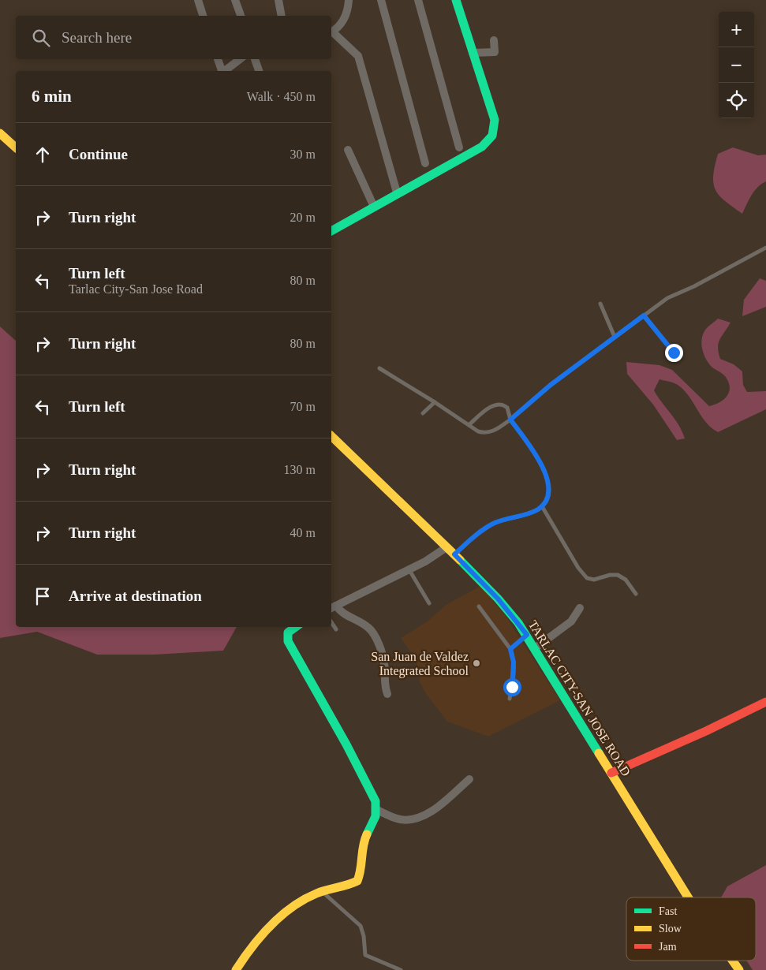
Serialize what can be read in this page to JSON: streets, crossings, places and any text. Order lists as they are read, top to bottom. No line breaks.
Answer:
{"streets":{"street":["TARLAC CITY-SAN JOSE ROAD"]},"places":["San Juan de Valdez Integrated School"],"legend":["Fast","Slow","Jam"],"page":{"map_buttons":["+","−"],"search":"Search here","heading":["6 min","Walk · 450 m"],"list":[["Continue","30 m"],["Turn right","20 m"],["Turn left","Tarlac City-San Jose Road","80 m"],["Turn right","80 m"],["Turn left","70 m"],["Turn right","130 m"],["Turn right","40 m"],"Arrive at destination"]}}
